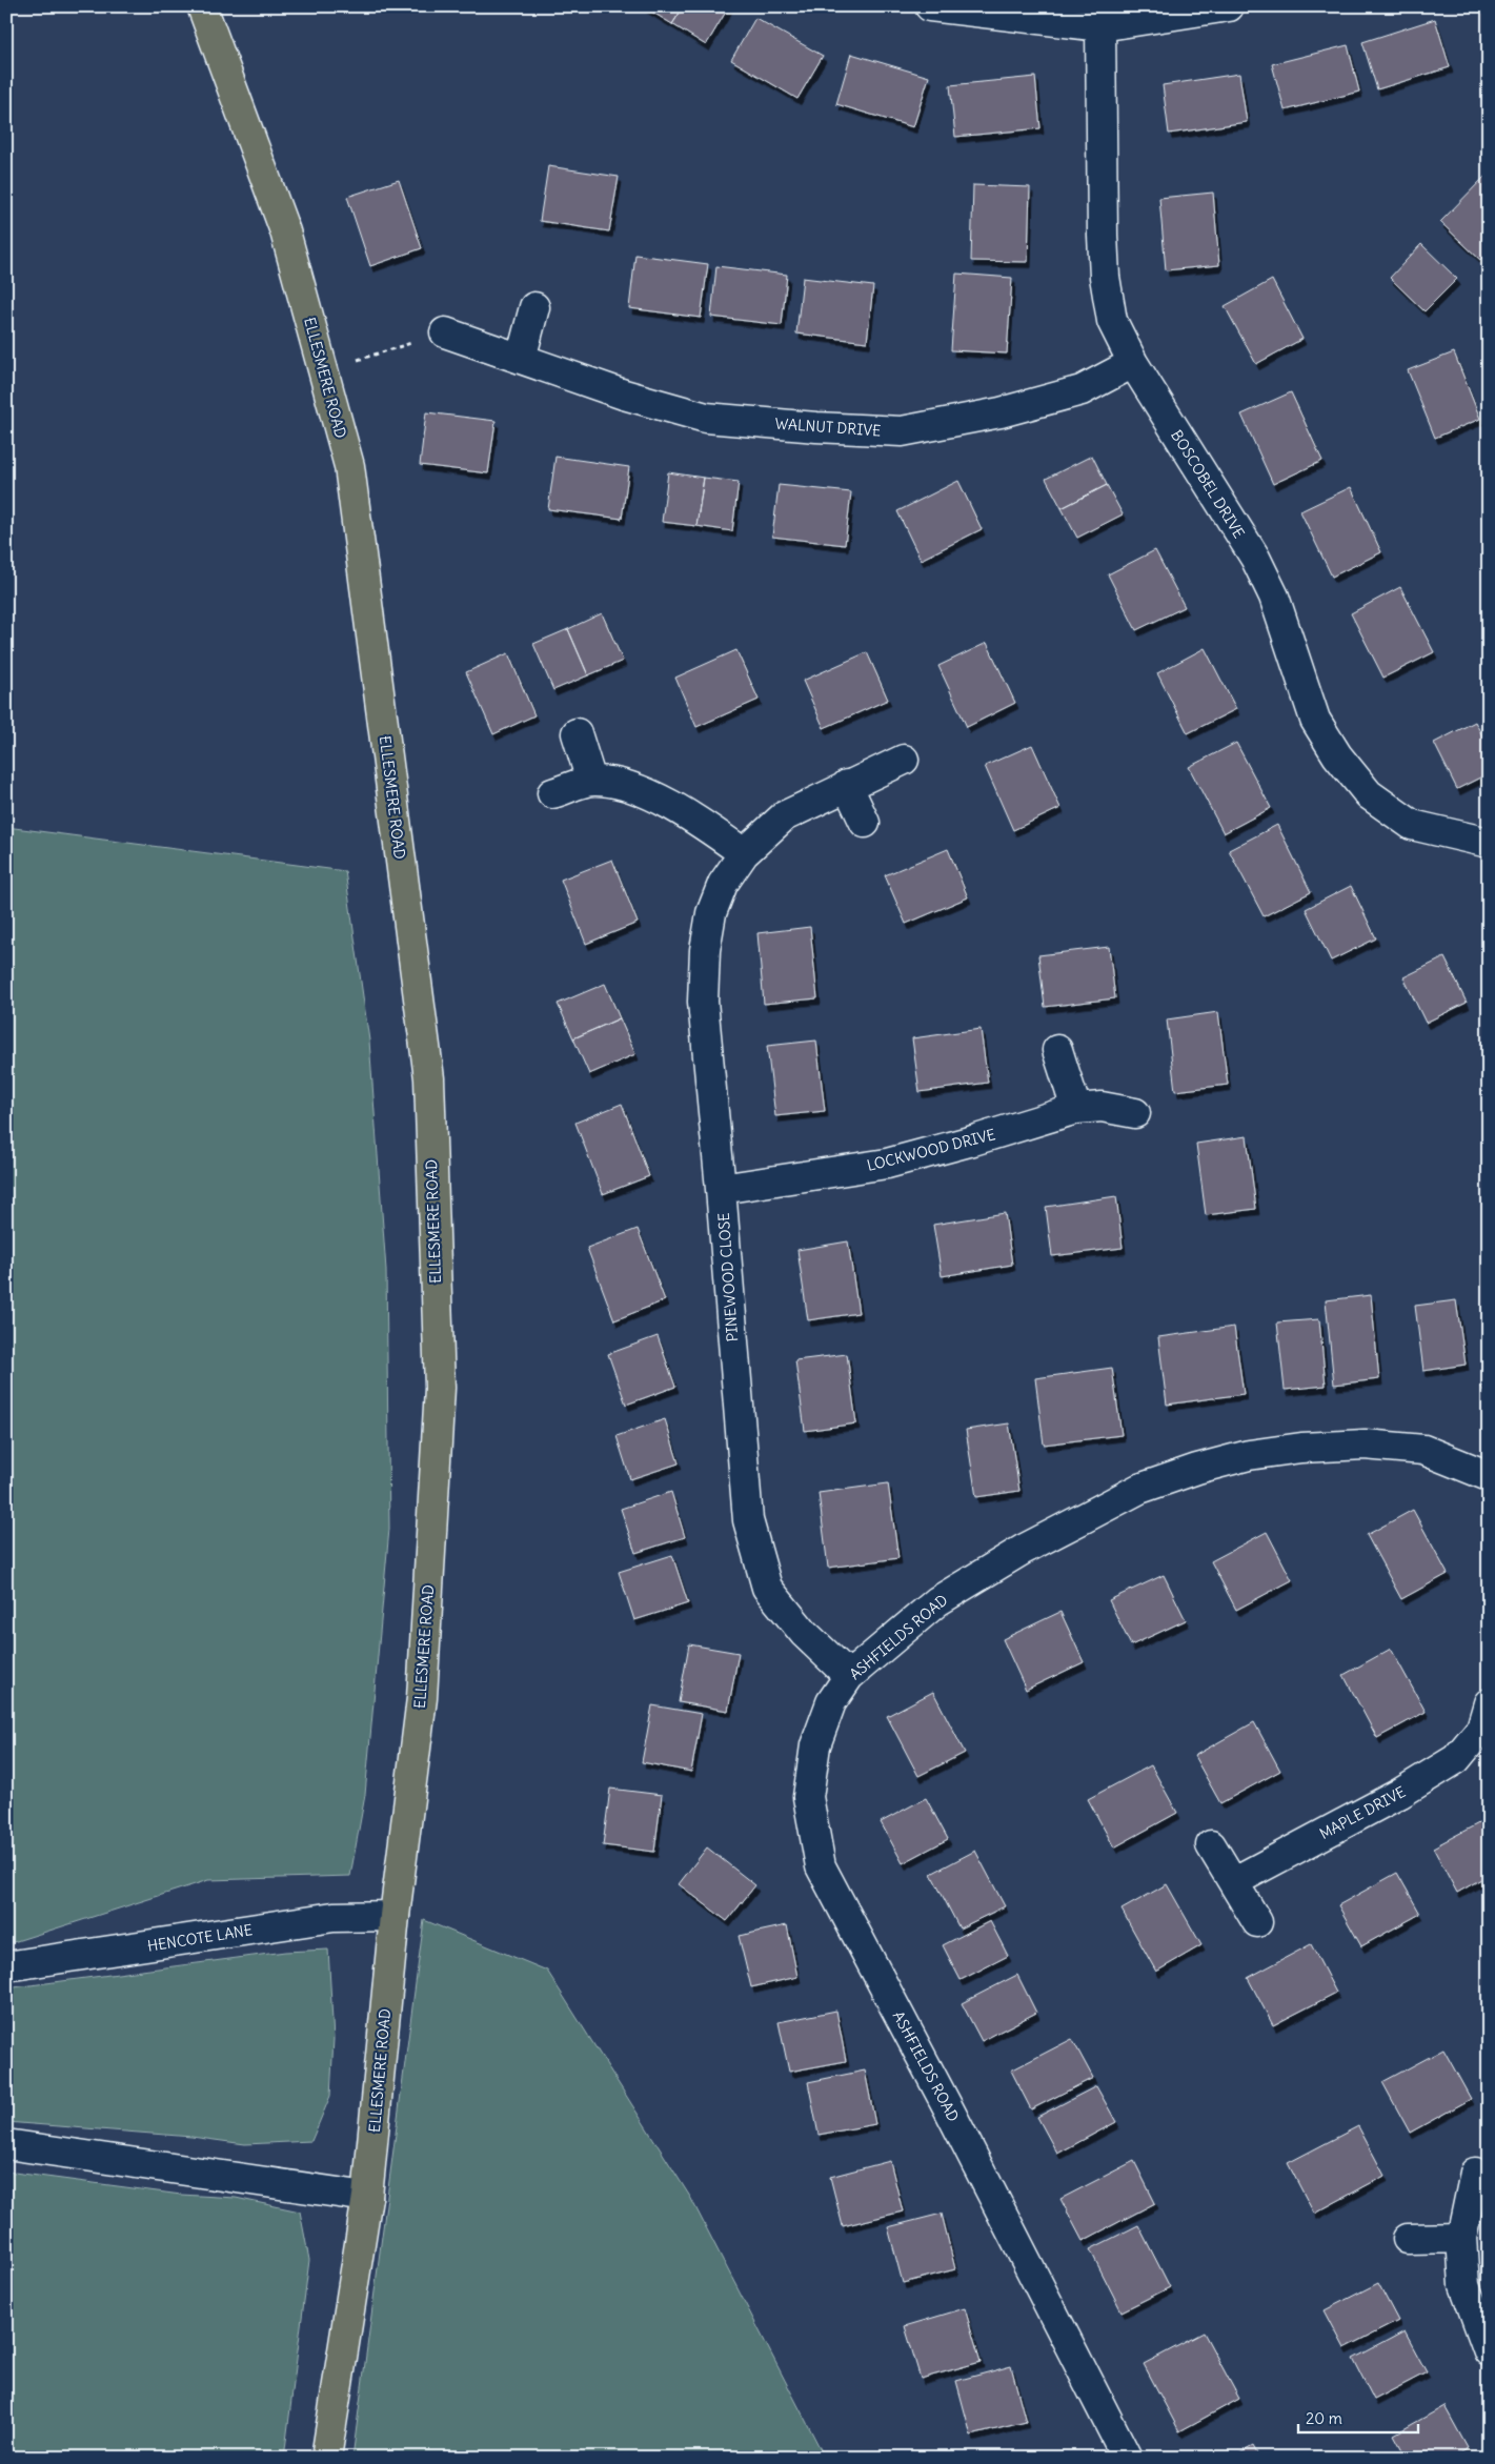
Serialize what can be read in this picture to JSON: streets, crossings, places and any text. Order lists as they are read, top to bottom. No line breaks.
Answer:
{"streets":{"main road":["ELLESMERE ROAD"],"street":["WALNUT DRIVE","BOSCOBEL DRIVE","LOCKWOOD DRIVE","PINEWOOD CLOSE","ASHFIELDS ROAD","MAPLE DRIVE","HENCOTE LANE"]},"crossings":[["ELLESMERE ROAD","HENCOTE LANE"],["WALNUT DRIVE","BOSCOBEL DRIVE"],["LOCKWOOD DRIVE","PINEWOOD CLOSE"],["PINEWOOD CLOSE","ASHFIELDS ROAD"]],"scale_bar":"20 m"}
